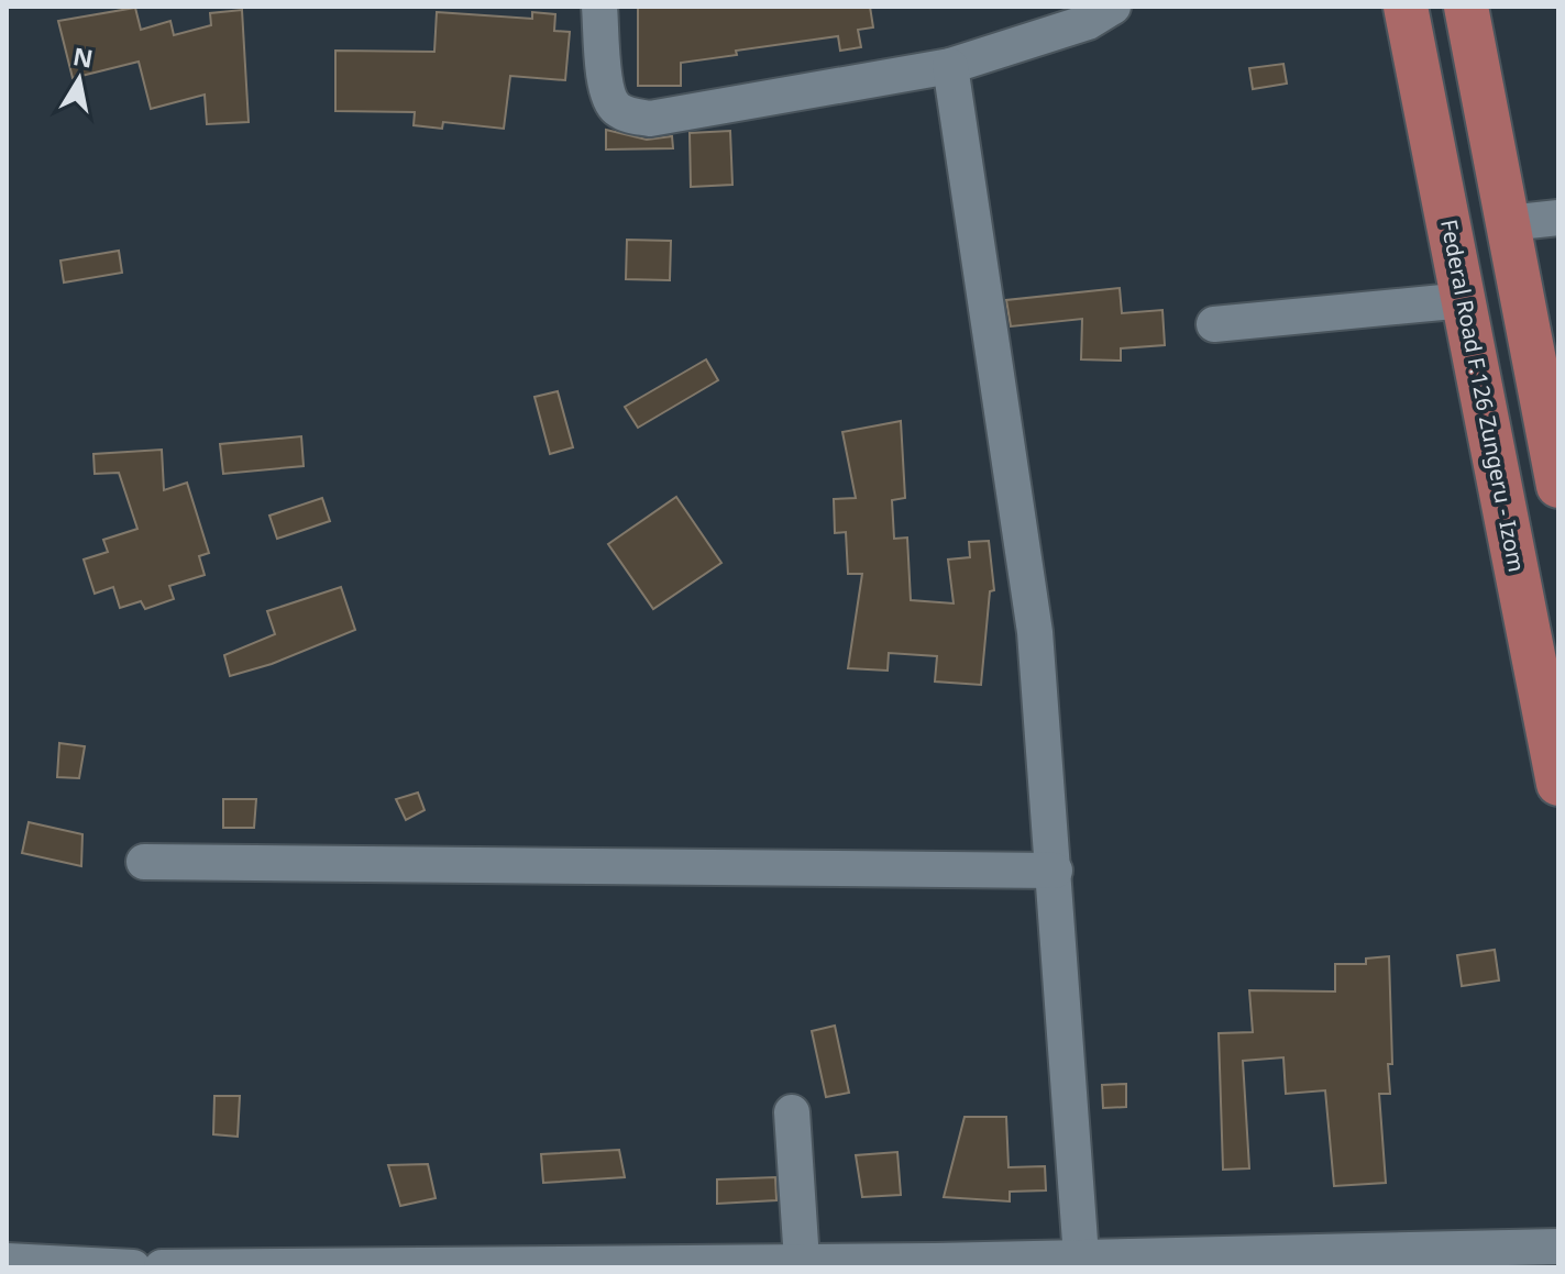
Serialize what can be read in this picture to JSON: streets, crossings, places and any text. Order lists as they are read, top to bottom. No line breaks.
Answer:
{"streets":{"main road":["Federal Road F.126 Zungeru - Izom"]},"north":"top"}
